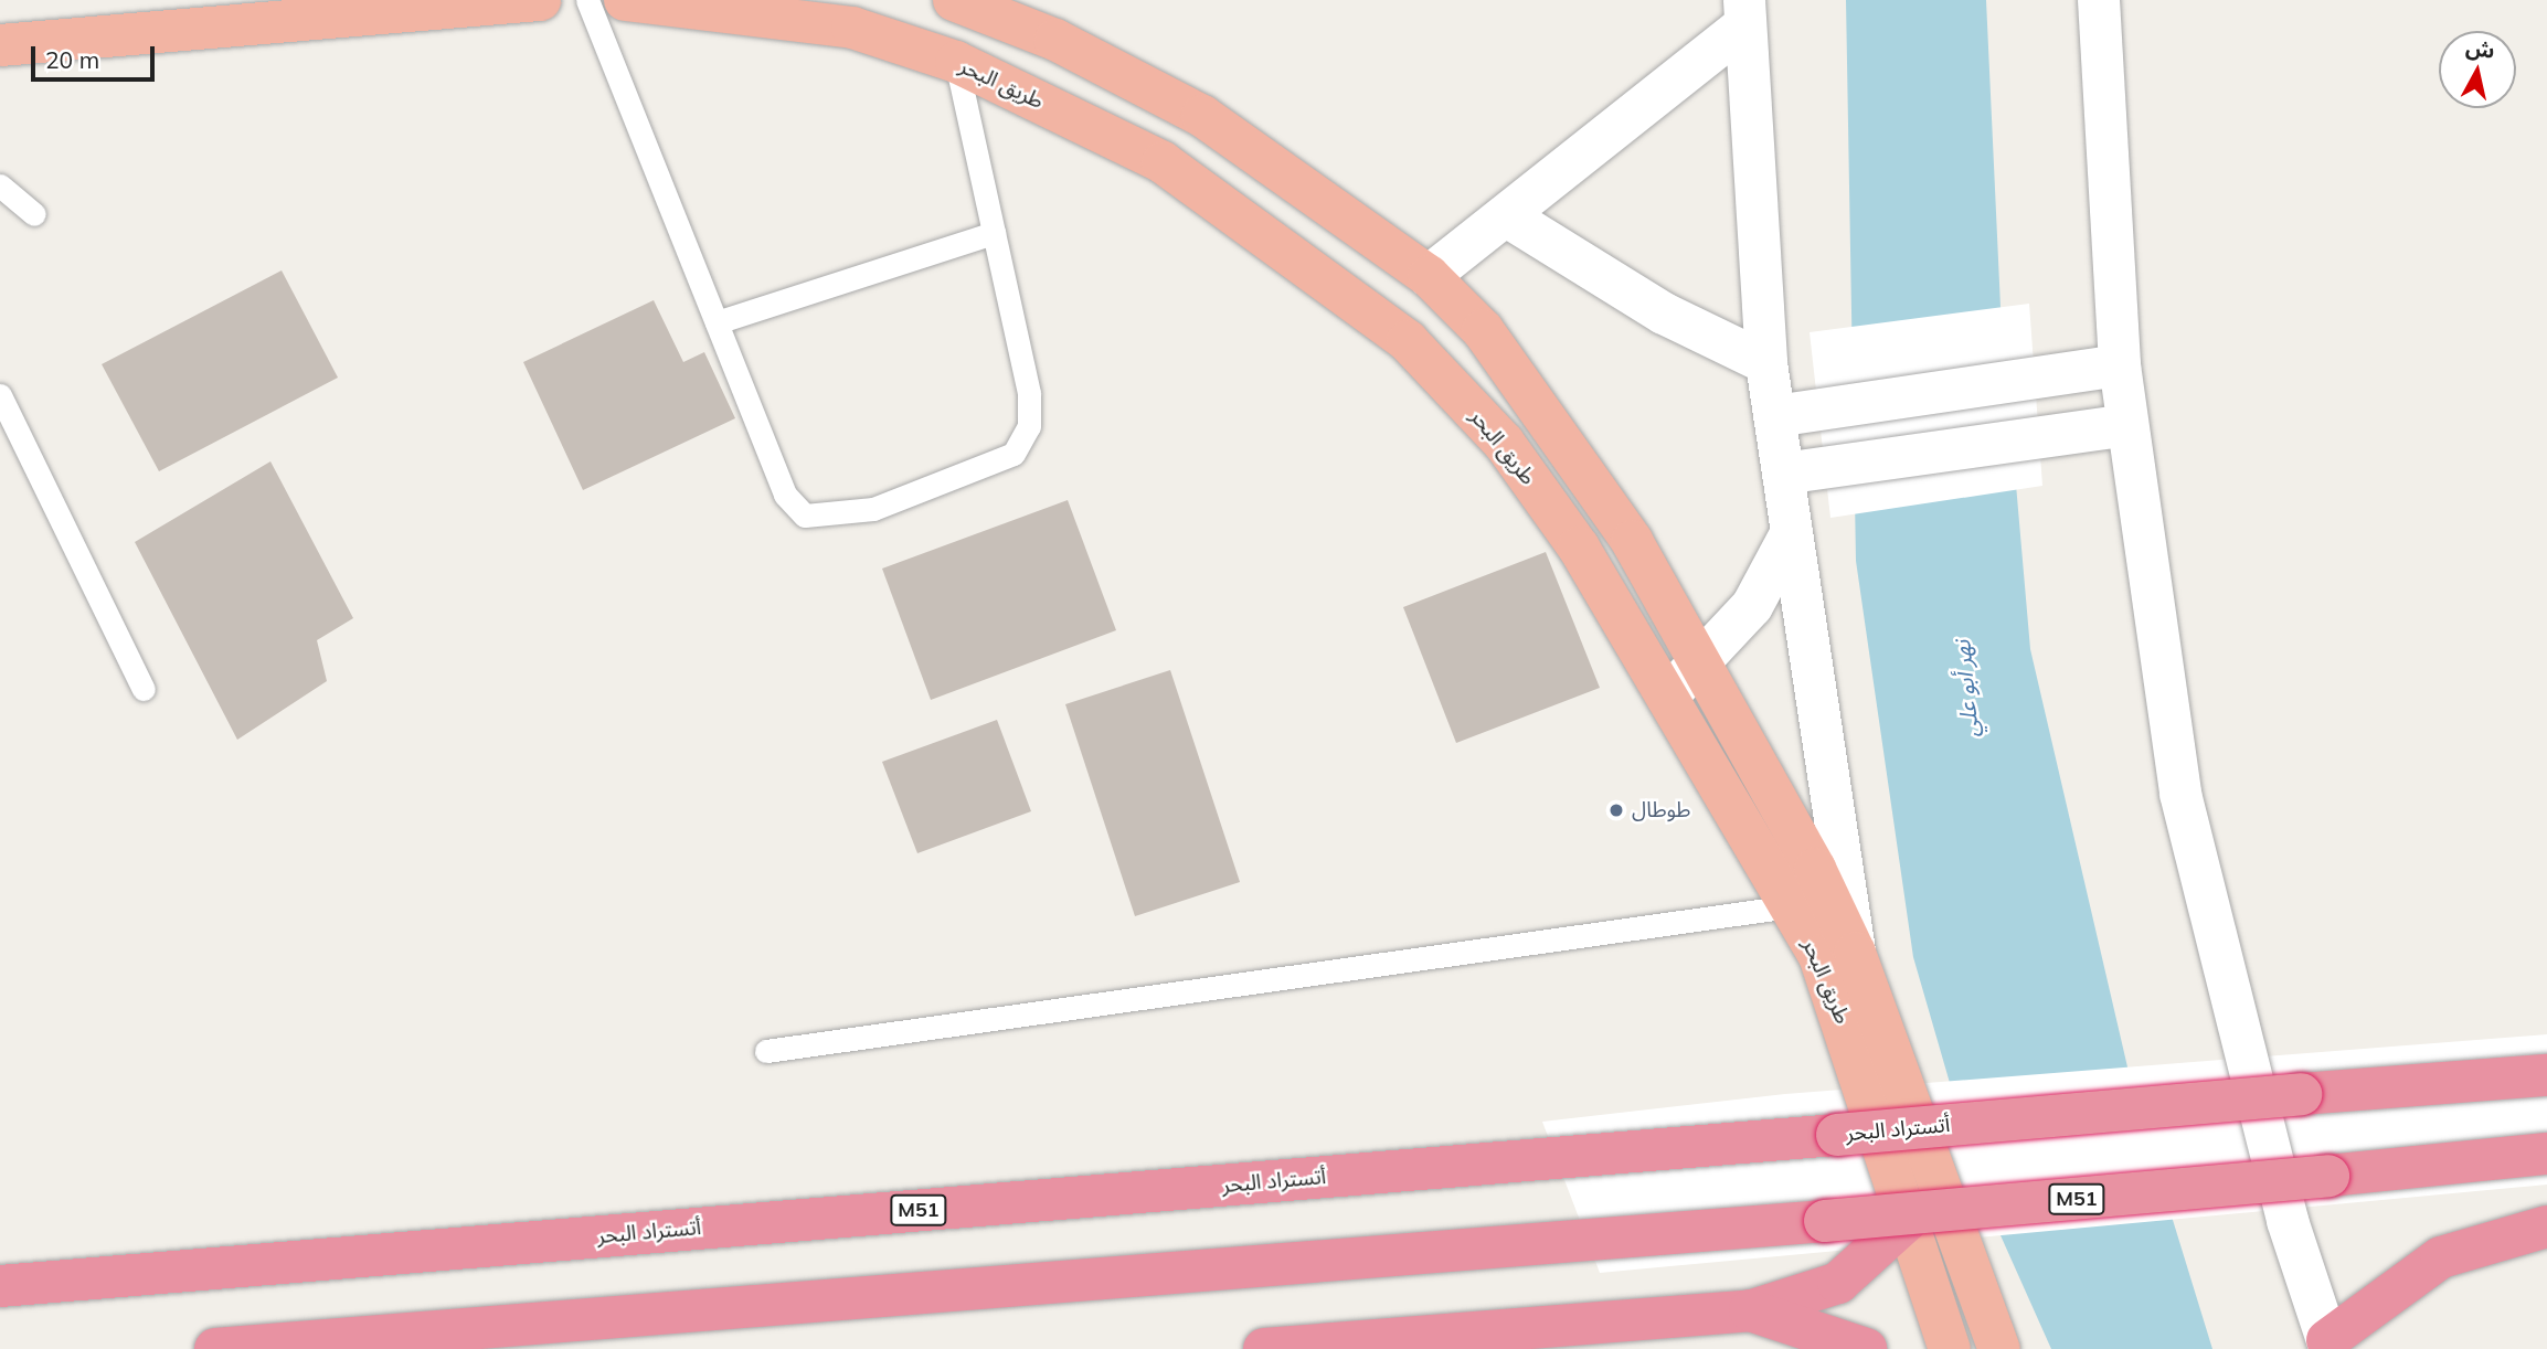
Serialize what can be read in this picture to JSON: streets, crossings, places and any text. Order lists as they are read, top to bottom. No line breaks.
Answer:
{"streets":{"highway":["طريق البحر","أتستراد البحر","M51"]},"water":["نهر أبو علي"],"places":["طوطال"],"scale_bar":"20 m","north":"top"}
